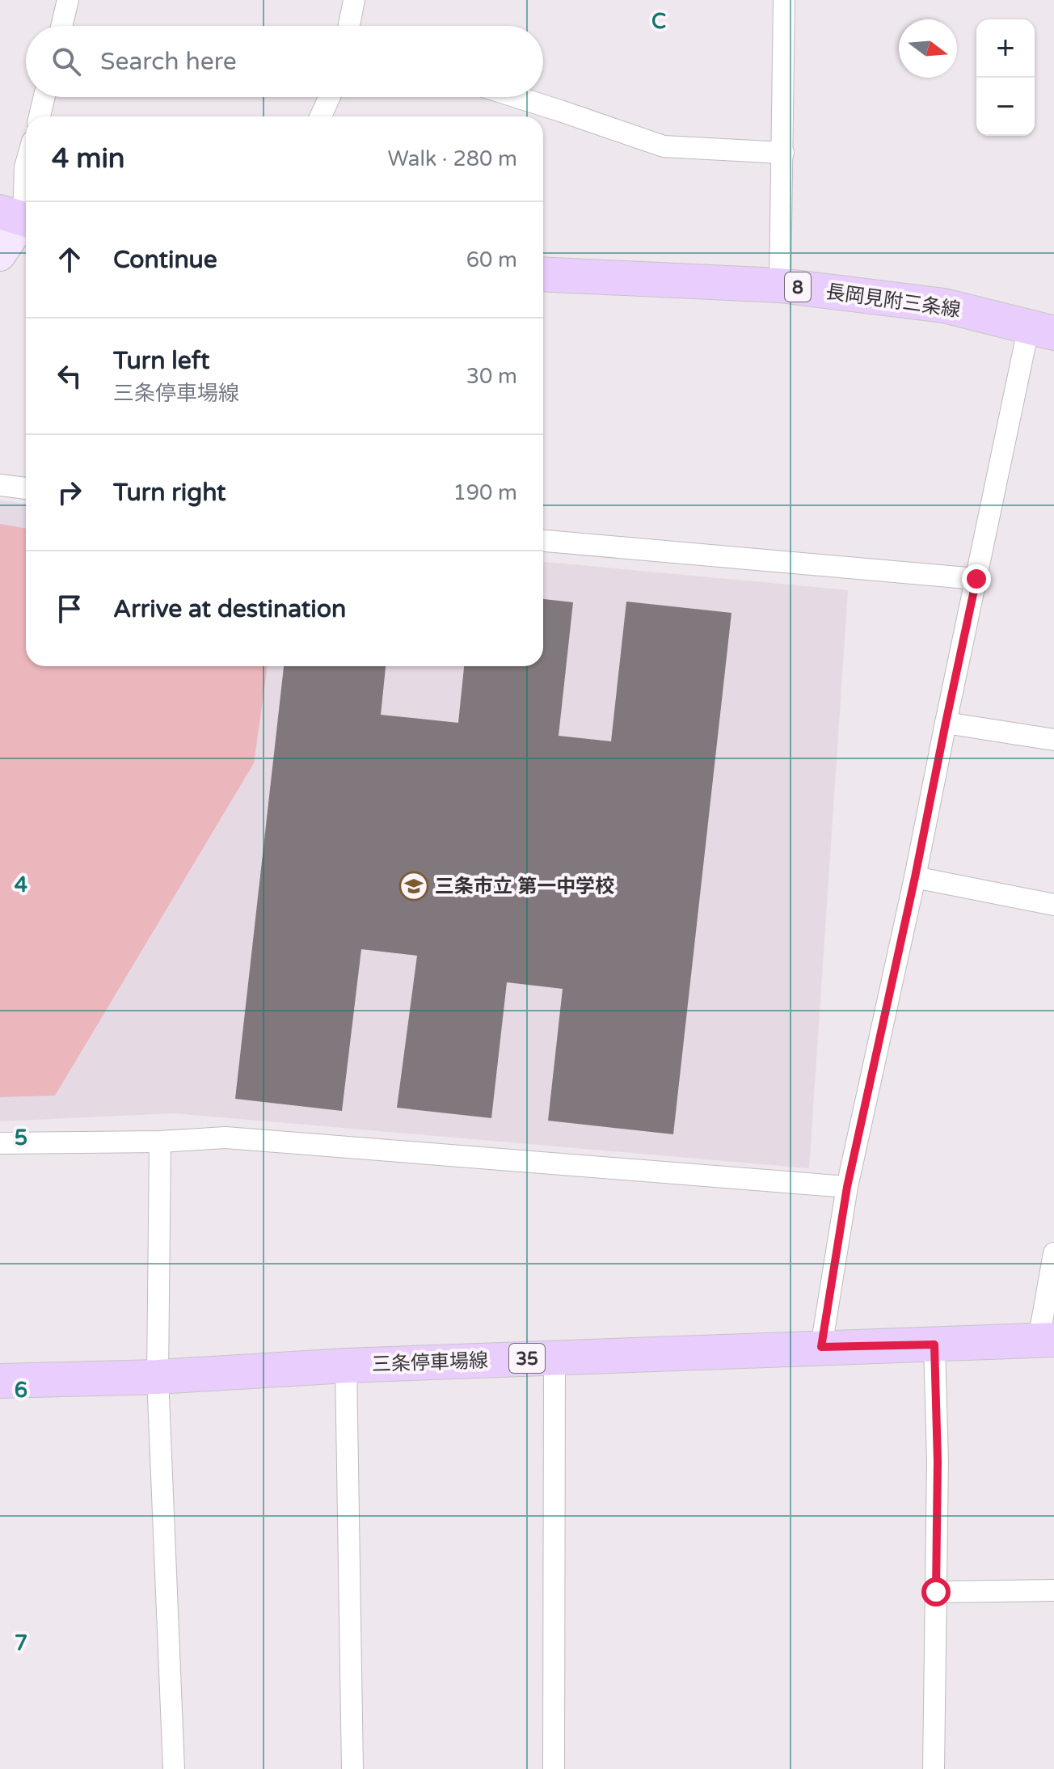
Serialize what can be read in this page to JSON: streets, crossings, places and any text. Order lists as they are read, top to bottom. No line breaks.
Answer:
{"streets":{"main road":["8","長岡見附三条線","35","三条停車場線"]},"places":{"school or university":["三条市立 第一中学校"]},"north":"right","page":{"map_buttons":["+","−"],"search":"Search here","heading":["4 min","Walk · 280 m"],"list":[["Continue","60 m"],["Turn left","三条停車場線","30 m"],["Turn right","190 m"],"Arrive at destination"]},"grid":{"columns":["C"],"rows":["4","5","6","7"]}}
